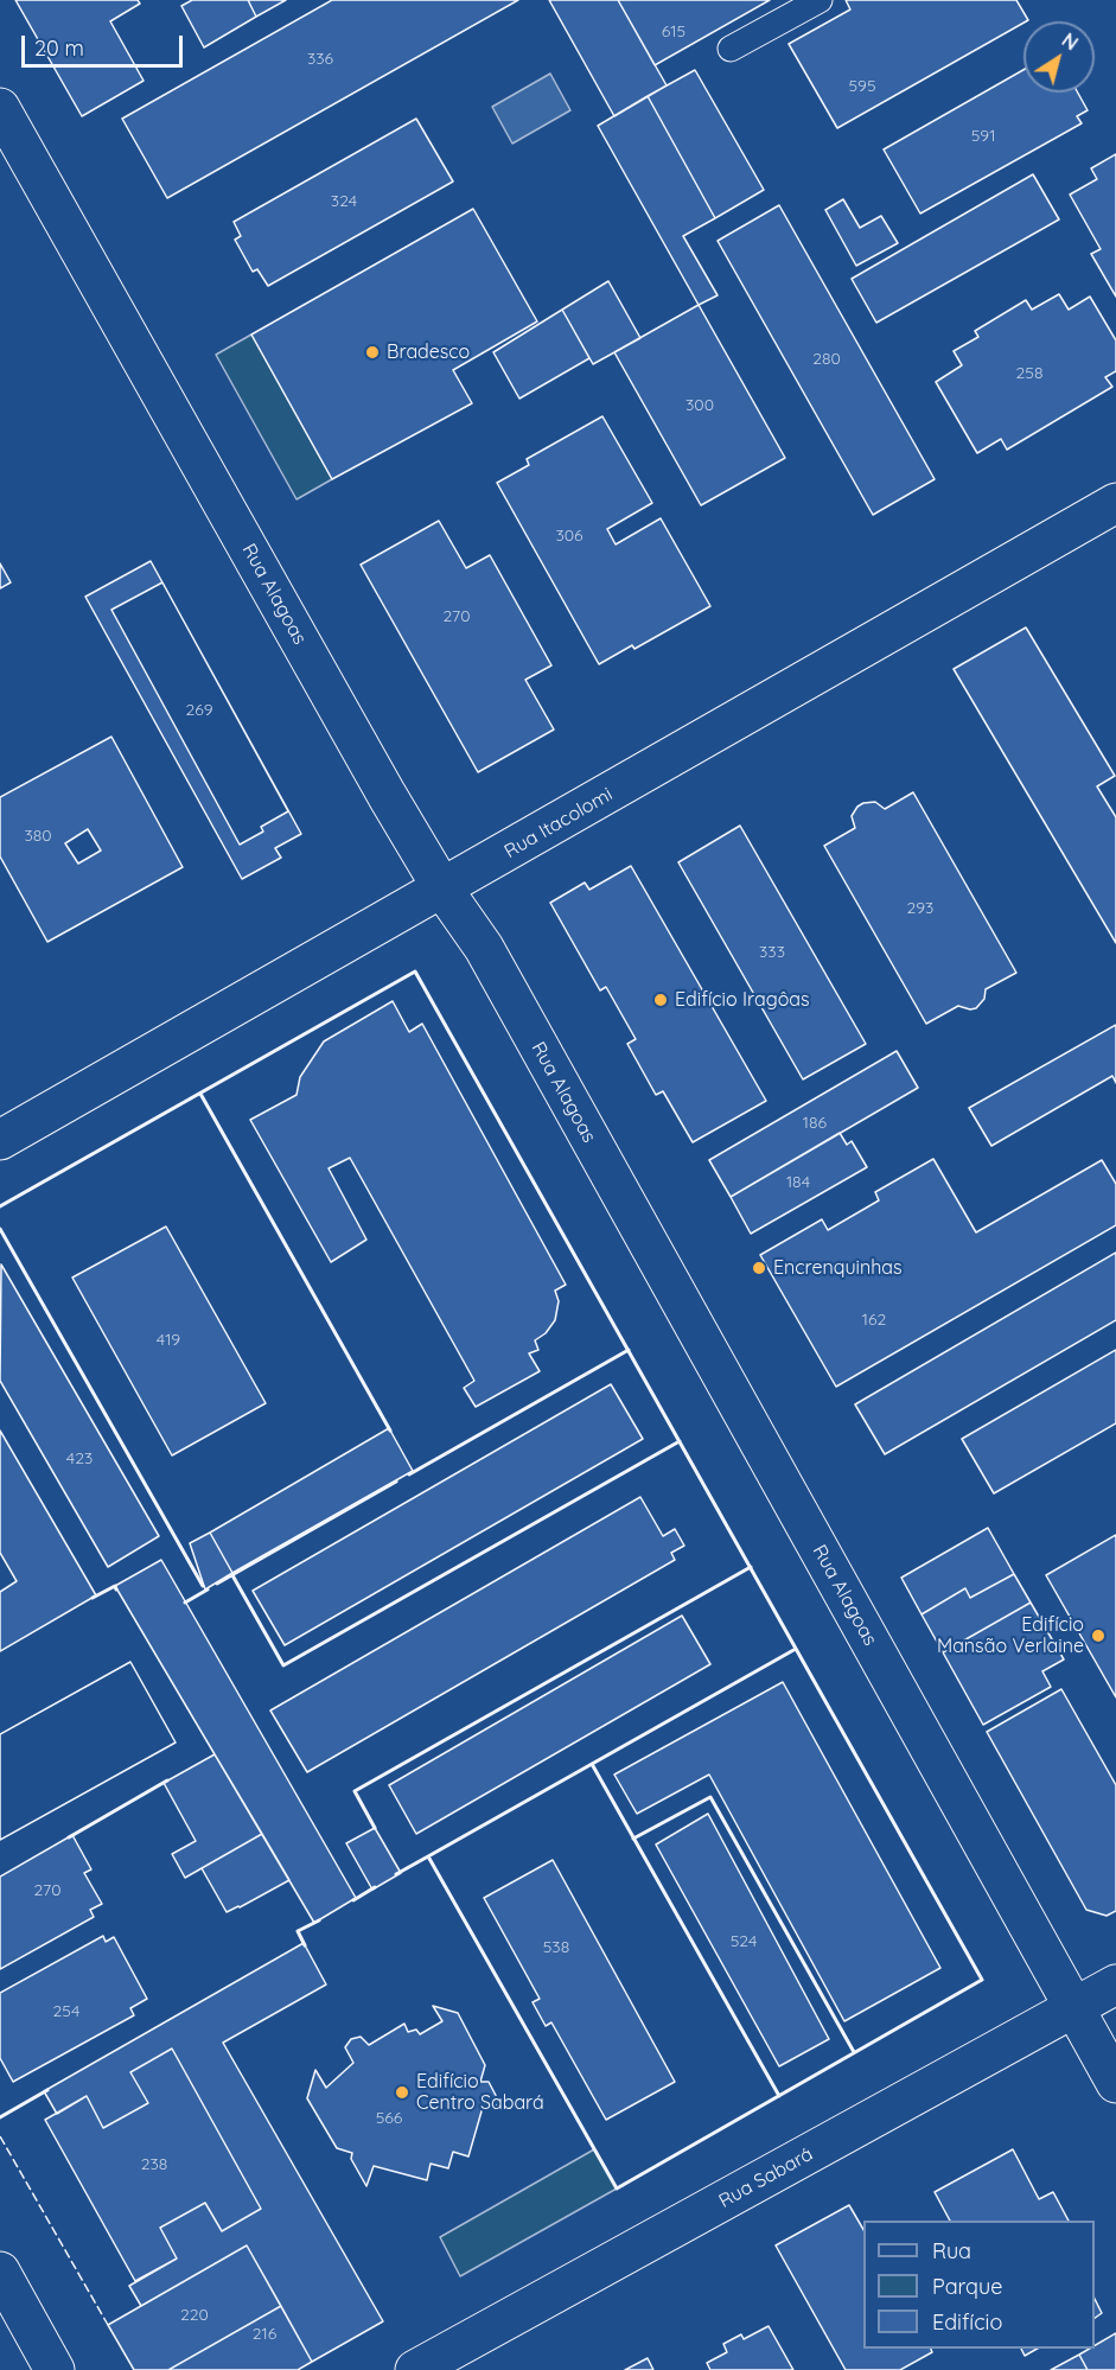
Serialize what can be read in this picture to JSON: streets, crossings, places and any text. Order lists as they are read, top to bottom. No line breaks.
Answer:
{"streets":{"street":["Rua Alagoas","Rua Itacolomi","Rua Sabará"]},"crossings":[["Rua Alagoas","Rua Itacolomi"],["Rua Alagoas","Rua Sabará"]],"places":["Bradesco","Edifício Iragôas","Encrenquinhas","Edifício Mansão Verlaine","Edifício Centro Sabará"],"house_numbers":["615","336","595","591","324","280","258","300","306","270","269","380","293","333","186","184","162","419","423","270","524","538","254","566","238","220","216"],"legend":["Rua","Parque","Edifício"],"scale_bar":"20 m","north":"top right"}
